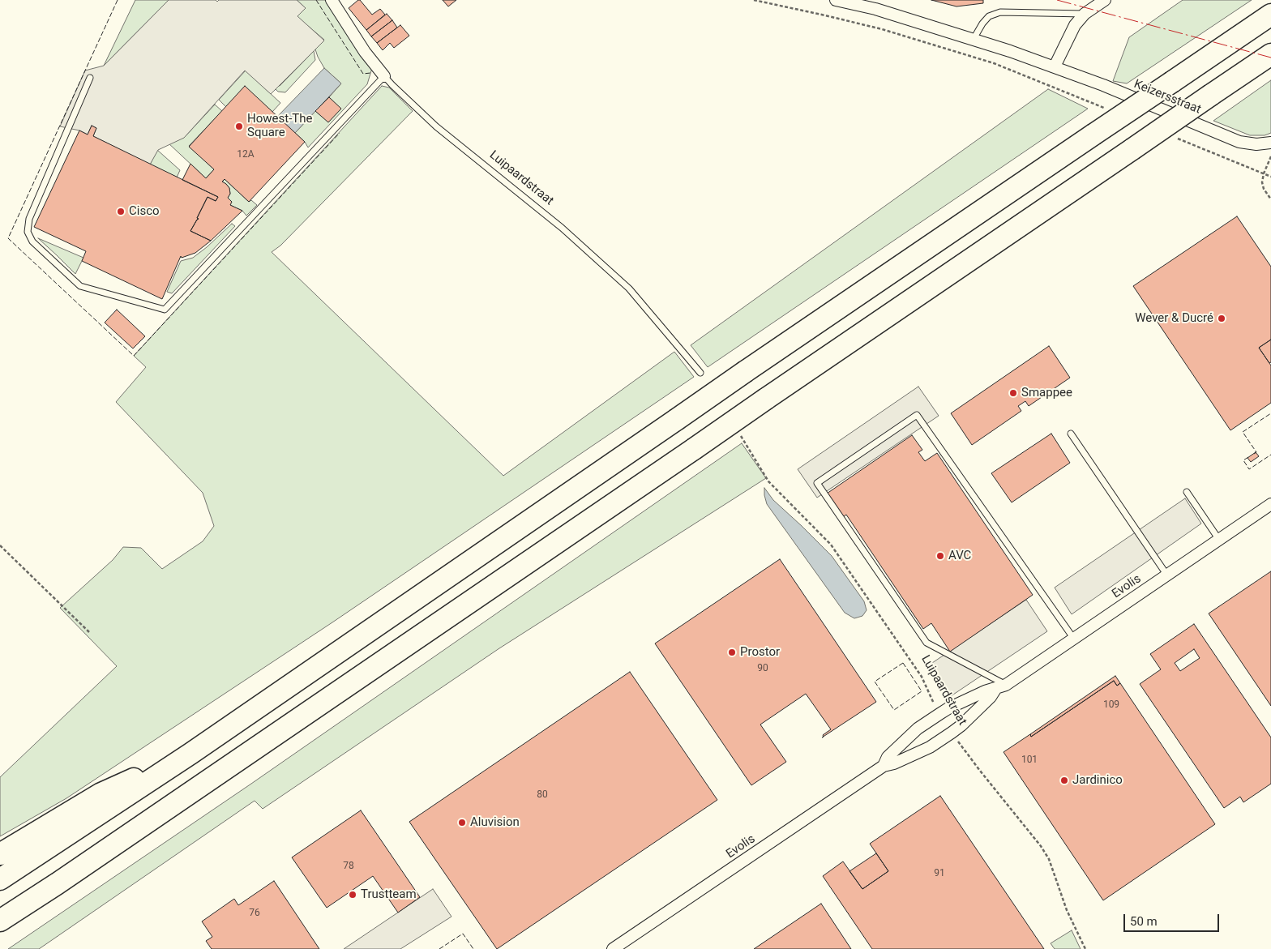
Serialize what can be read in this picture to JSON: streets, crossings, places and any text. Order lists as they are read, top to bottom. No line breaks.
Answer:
{"streets":{"street":["Keizersstraat","Luipaardstraat","Evolis"]},"crossings":[["Luipaardstraat","Evolis"]],"places":["Howest-The Square","Cisco","Wever & Ducré","Smappee","AVC","Prostor","Jardinico","Aluvision","Trustteam"],"house_numbers":["12A","90","109","101","80","78","91","76"],"scale_bar":"50 m"}
